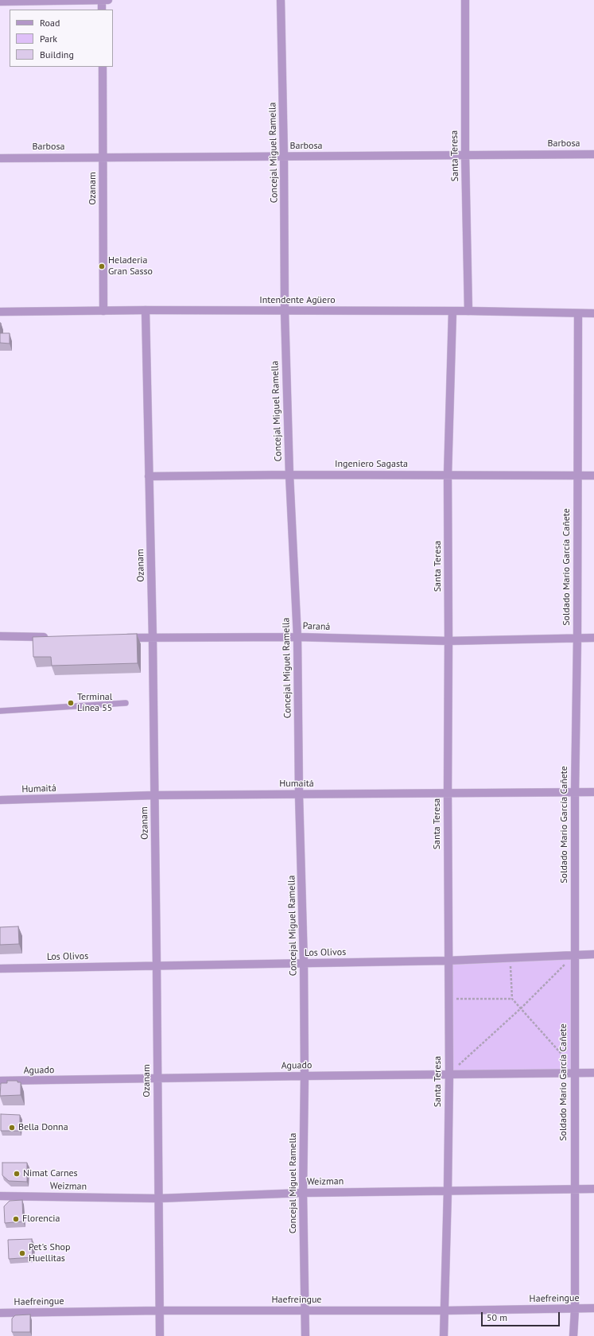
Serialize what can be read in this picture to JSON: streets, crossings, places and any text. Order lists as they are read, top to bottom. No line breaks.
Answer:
{"streets":{"street":["Barbosa","Concejal Miguel Ramella","Santa Teresa","Ozanam","Intendente Agüero","Ingeniero Sagasta","Soldado Mario García Cañete","Paraná","Humaitá","Los Olivos","Aguado","Weizman","Haefreingue"]},"crossings":[["Barbosa","Concejal Miguel Ramella"],["Barbosa","Santa Teresa"],["Barbosa","Ozanam"],["Concejal Miguel Ramella","Intendente Agüero"],["Concejal Miguel Ramella","Ingeniero Sagasta"],["Concejal Miguel Ramella","Paraná"],["Concejal Miguel Ramella","Humaitá"],["Concejal Miguel Ramella","Los Olivos"],["Concejal Miguel Ramella","Aguado"],["Concejal Miguel Ramella","Weizman"],["Concejal Miguel Ramella","Haefreingue"],["Santa Teresa","Intendente Agüero"],["Santa Teresa","Ingeniero Sagasta"],["Santa Teresa","Paraná"],["Santa Teresa","Humaitá"],["Santa Teresa","Los Olivos"],["Santa Teresa","Aguado"],["Santa Teresa","Weizman"],["Santa Teresa","Haefreingue"],["Ozanam","Intendente Agüero"],["Ozanam","Ingeniero Sagasta"],["Ozanam","Paraná"],["Ozanam","Humaitá"],["Ozanam","Los Olivos"],["Ozanam","Aguado"],["Ozanam","Weizman"],["Ozanam","Haefreingue"],["Intendente Agüero","Soldado Mario García Cañete"],["Ingeniero Sagasta","Soldado Mario García Cañete"],["Soldado Mario García Cañete","Paraná"],["Soldado Mario García Cañete","Humaitá"],["Soldado Mario García Cañete","Los Olivos"],["Soldado Mario García Cañete","Aguado"],["Soldado Mario García Cañete","Weizman"],["Soldado Mario García Cañete","Haefreingue"]],"places":["Heladeria Gran Sasso","Terminal Línea 55","Bella Donna","Nimat Carnes","Florencia","Pet's Shop Huellitas"],"legend":["Road","Park","Building"],"scale_bar":"50 m"}
